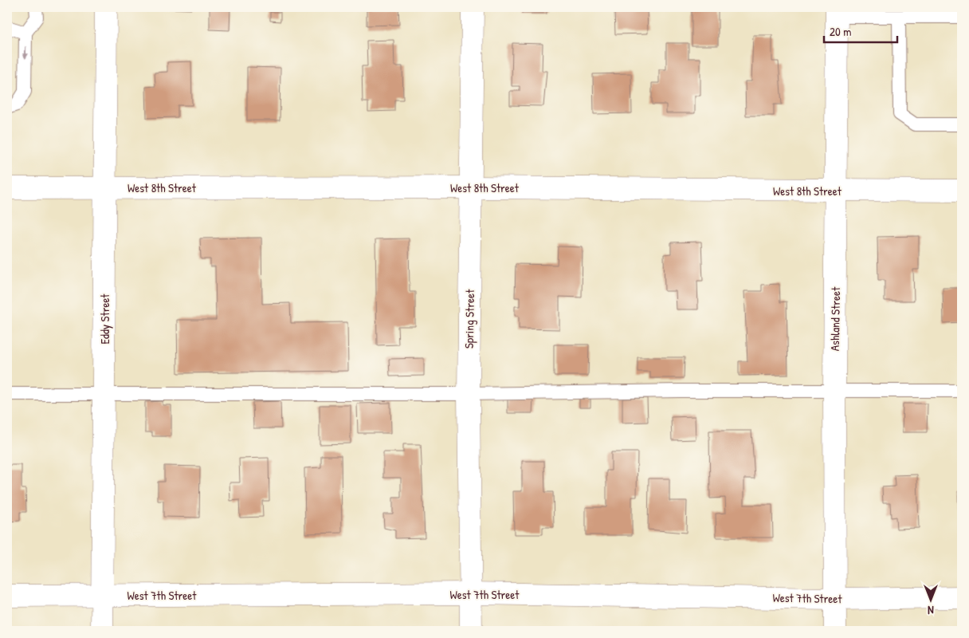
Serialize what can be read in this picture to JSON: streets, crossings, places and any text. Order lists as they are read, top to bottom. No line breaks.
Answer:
{"streets":{"street":["West 8th Street","Eddy Street","Spring Street","Ashland Street","West 7th Street"]},"crossings":[["West 8th Street","Eddy Street"],["West 8th Street","Spring Street"],["West 8th Street","Ashland Street"],["Eddy Street","West 7th Street"],["Spring Street","West 7th Street"],["Ashland Street","West 7th Street"]],"scale_bar":"20 m","north":"bottom"}
